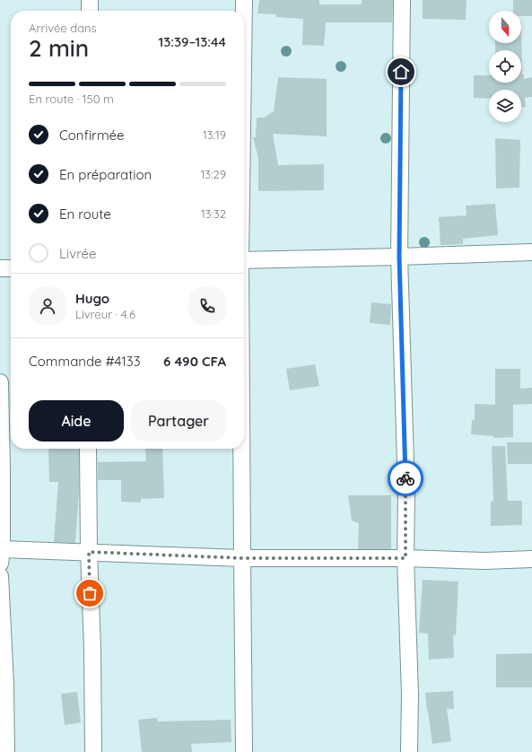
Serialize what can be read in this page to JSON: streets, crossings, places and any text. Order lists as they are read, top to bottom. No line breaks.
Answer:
{"north":"bottom","page":{"heading":["2 min","Arrivée dans","13:39–13:44"],"panel":["Hugo","Livreur · 4.6","Commande #4133","6 490 CFA"],"bar":"En route · 150 m","list":[["Confirmée","13:19"],["En préparation","13:29"],["En route","13:32"],"Livrée"],"buttons":["Aide","Partager"]}}
